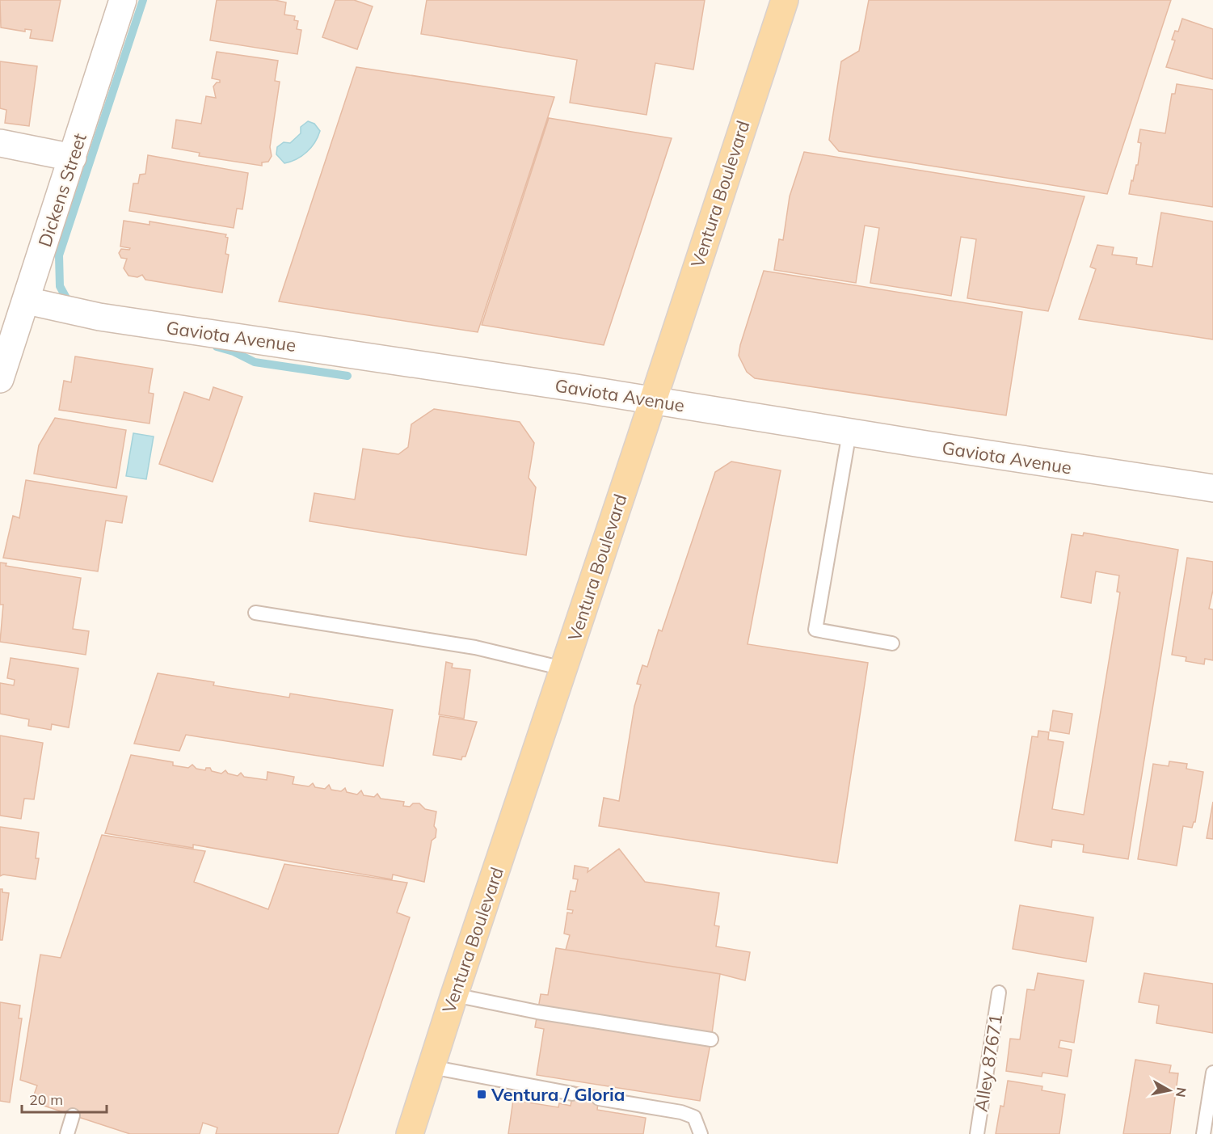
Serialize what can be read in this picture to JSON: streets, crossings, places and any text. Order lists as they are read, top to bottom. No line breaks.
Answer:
{"streets":{"main road":["Ventura Boulevard"],"street":["Dickens Street","Gaviota Avenue"],"lane":["Alley 87671"]},"crossings":[["Dickens Street","Gaviota Avenue"],["Ventura Boulevard","Gaviota Avenue"]],"places":{"transit":["Ventura / Gloria"]},"scale_bar":"20 m","north":"right"}
